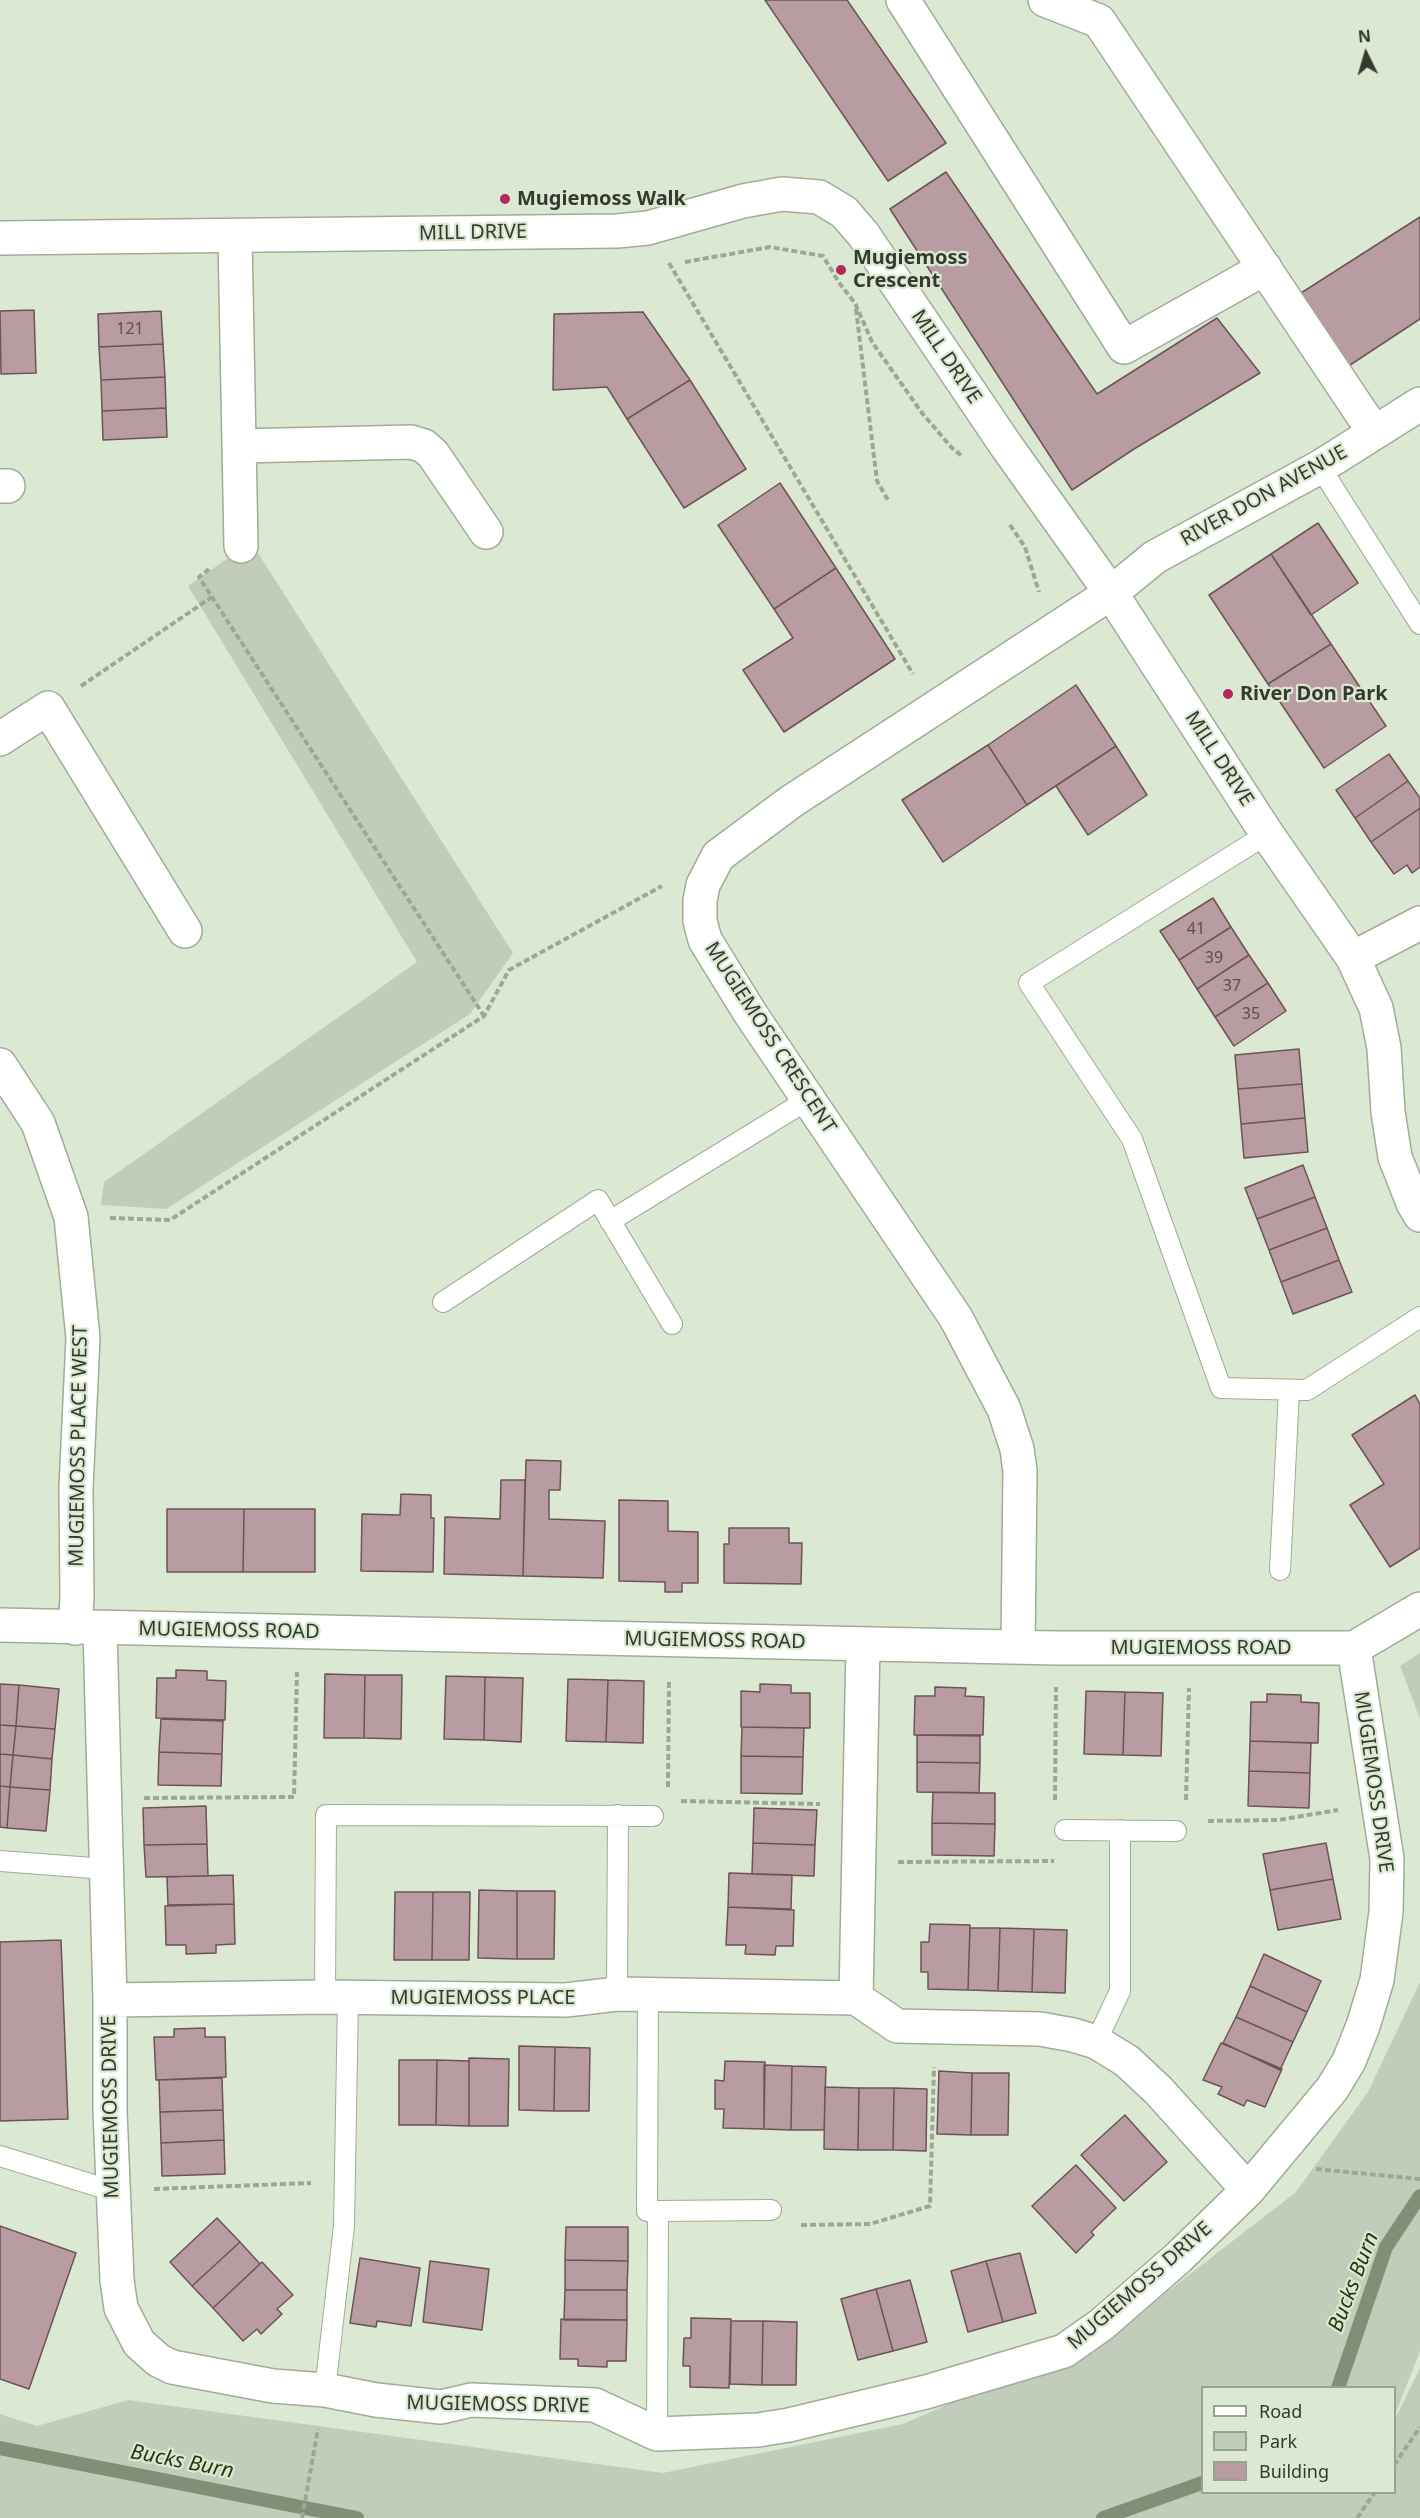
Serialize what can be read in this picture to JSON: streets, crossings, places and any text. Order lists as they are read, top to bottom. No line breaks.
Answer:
{"streets":{"street":["MILL DRIVE","RIVER DON AVENUE","MUGIEMOSS CRESCENT","MUGIEMOSS PLACE WEST","MUGIEMOSS ROAD","MUGIEMOSS DRIVE","MUGIEMOSS PLACE"]},"crossings":[["MILL DRIVE","RIVER DON AVENUE"],["MILL DRIVE","MUGIEMOSS CRESCENT"],["RIVER DON AVENUE","MUGIEMOSS CRESCENT"],["MUGIEMOSS CRESCENT","MUGIEMOSS ROAD"],["MUGIEMOSS PLACE WEST","MUGIEMOSS ROAD"],["MUGIEMOSS PLACE WEST","MUGIEMOSS DRIVE"],["MUGIEMOSS ROAD","MUGIEMOSS DRIVE"],["MUGIEMOSS DRIVE","MUGIEMOSS PLACE"]],"water":["Bucks Burn"],"places":["Mugiemoss Walk","Mugiemoss Crescent","River Don Park"],"house_numbers":["121","41","39","37","35"],"legend":["Road","Park","Building"],"north":"top"}
